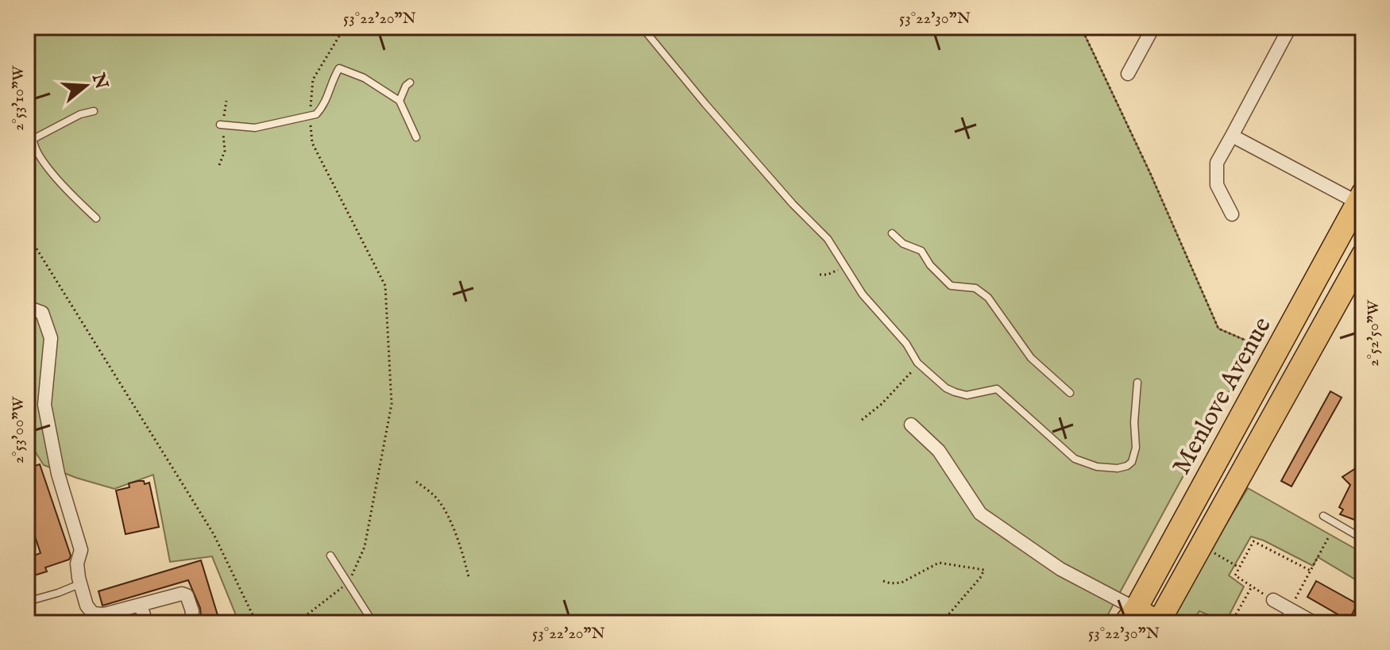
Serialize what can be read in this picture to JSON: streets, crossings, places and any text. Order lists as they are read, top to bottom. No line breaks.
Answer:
{"streets":{"highway":["Menlove Avenue"]},"north":"right","coordinates":["53°22'20\"N","53°22'30\"N","2°53'10\"W","2°52'50\"W","2°53'00\"W"]}
